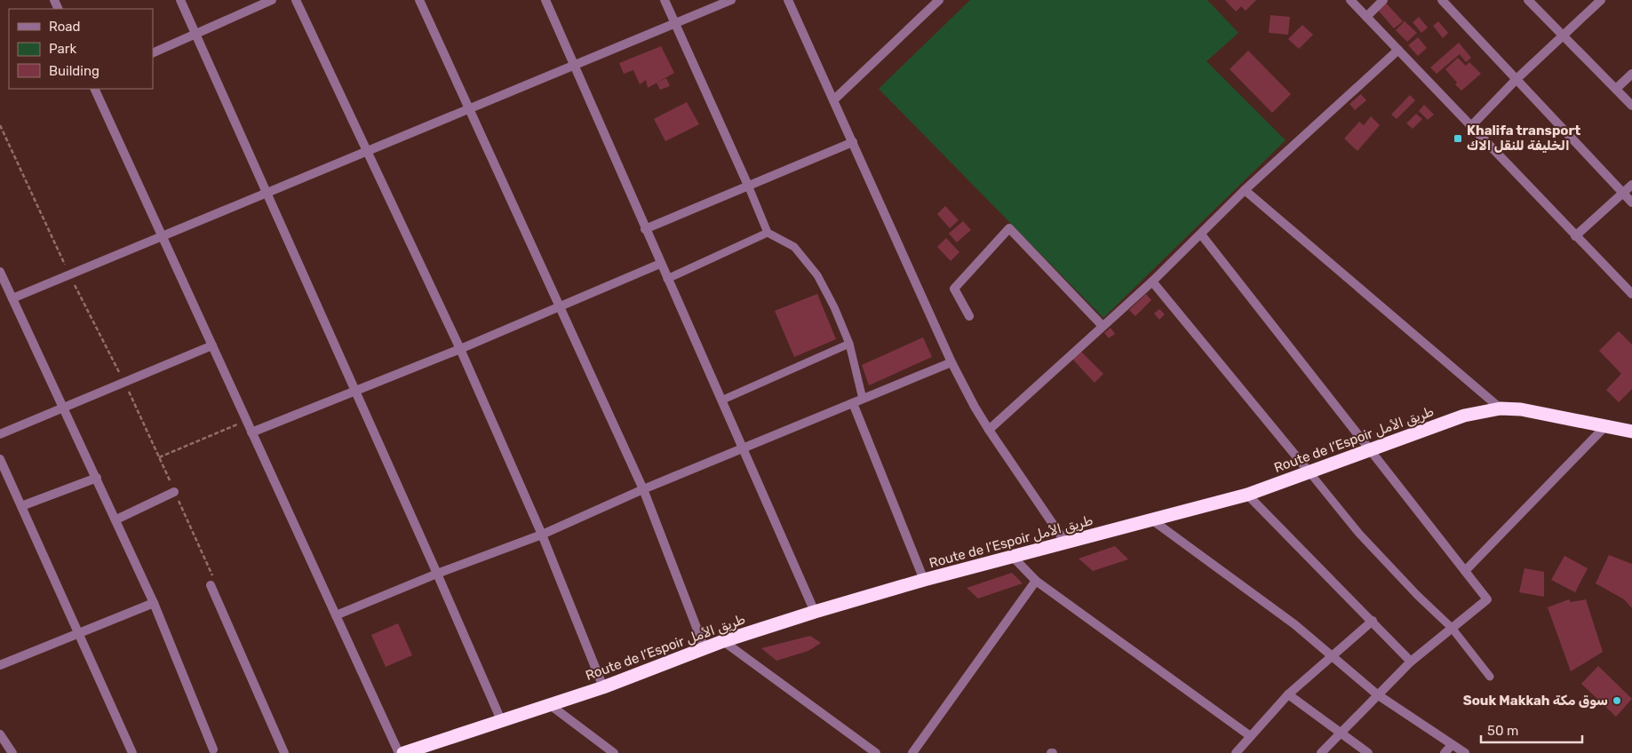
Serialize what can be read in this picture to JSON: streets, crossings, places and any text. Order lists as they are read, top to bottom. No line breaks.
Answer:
{"streets":{"highway":["Route de l’Espoir طريق الأمل"]},"places":{"transit":["Khalifa transport الخليفة للنقل الاك"],"other":["Souk Makkah سوق مكة"]},"legend":["Road","Park","Building"],"scale_bar":"50 m"}
